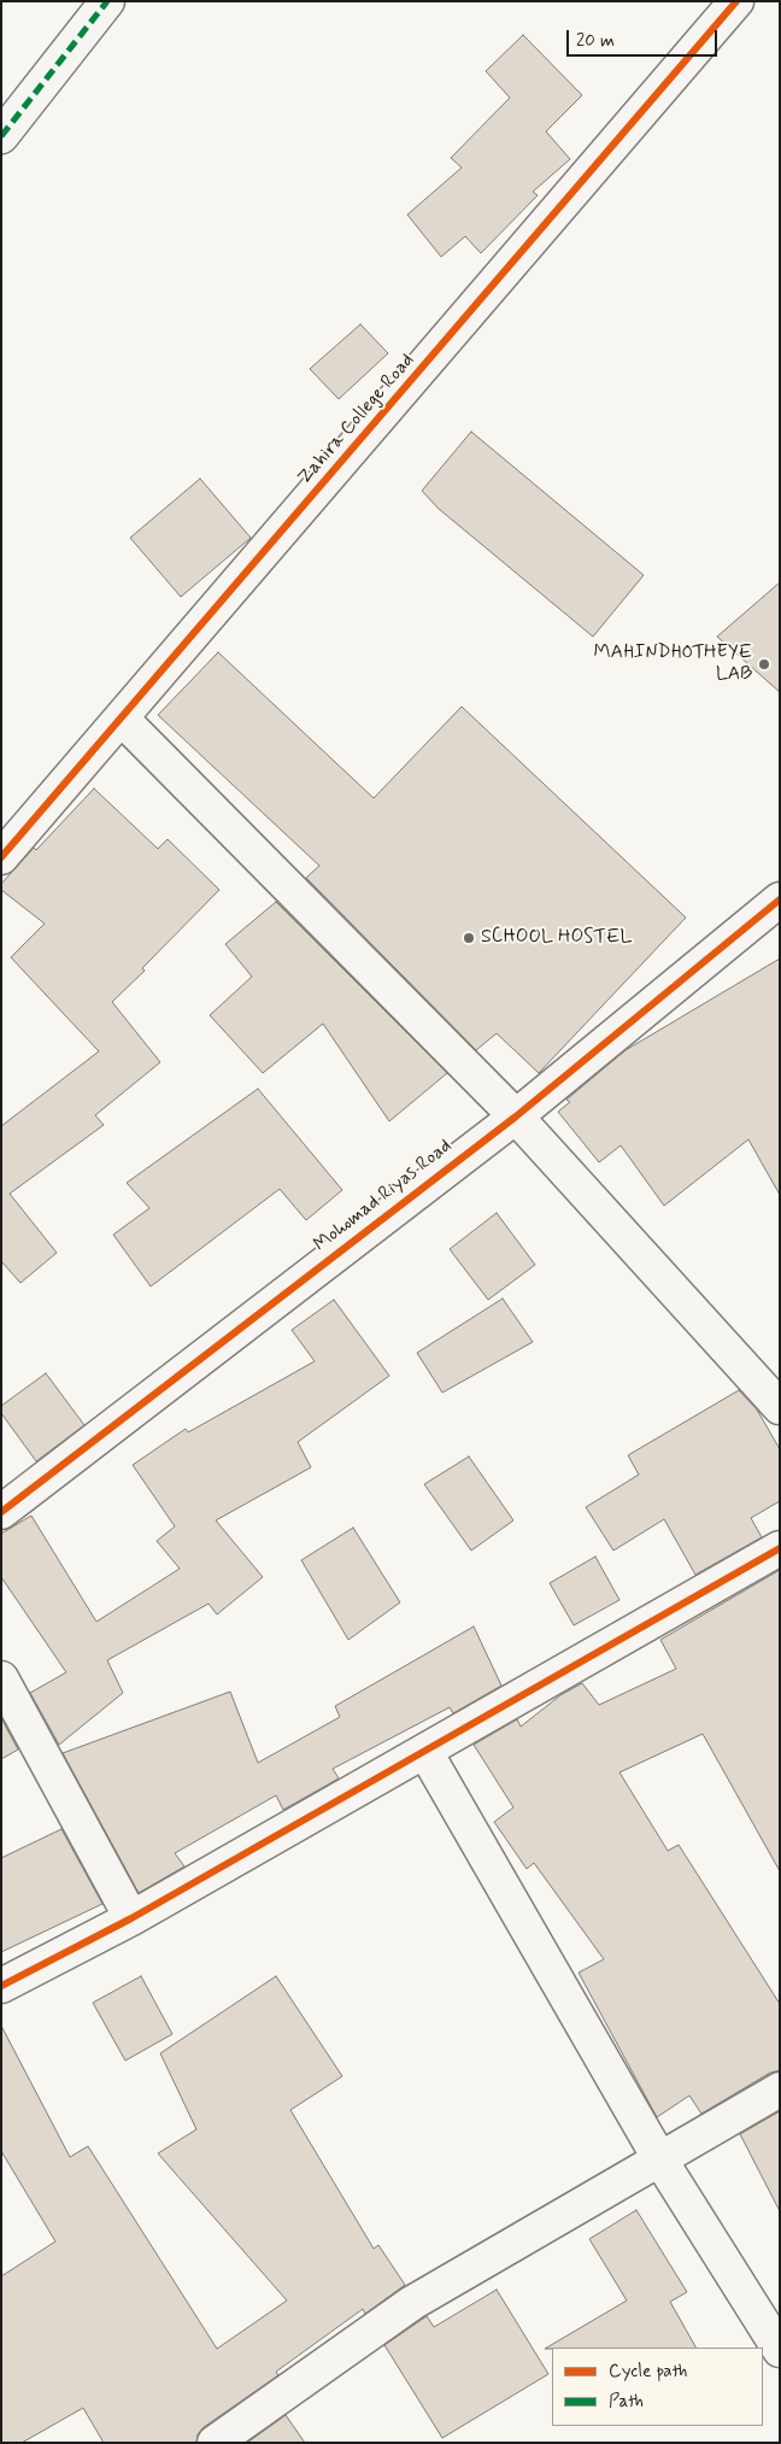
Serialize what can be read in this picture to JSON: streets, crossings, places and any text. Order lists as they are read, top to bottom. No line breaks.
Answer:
{"streets":{"street":["Zahira College Road","Mohomad Riyas Road"]},"places":["MAHINDHOTHEYE LAB","SCHOOL HOSTEL"],"legend":["Cycle path","Path"],"scale_bar":"20 m"}
